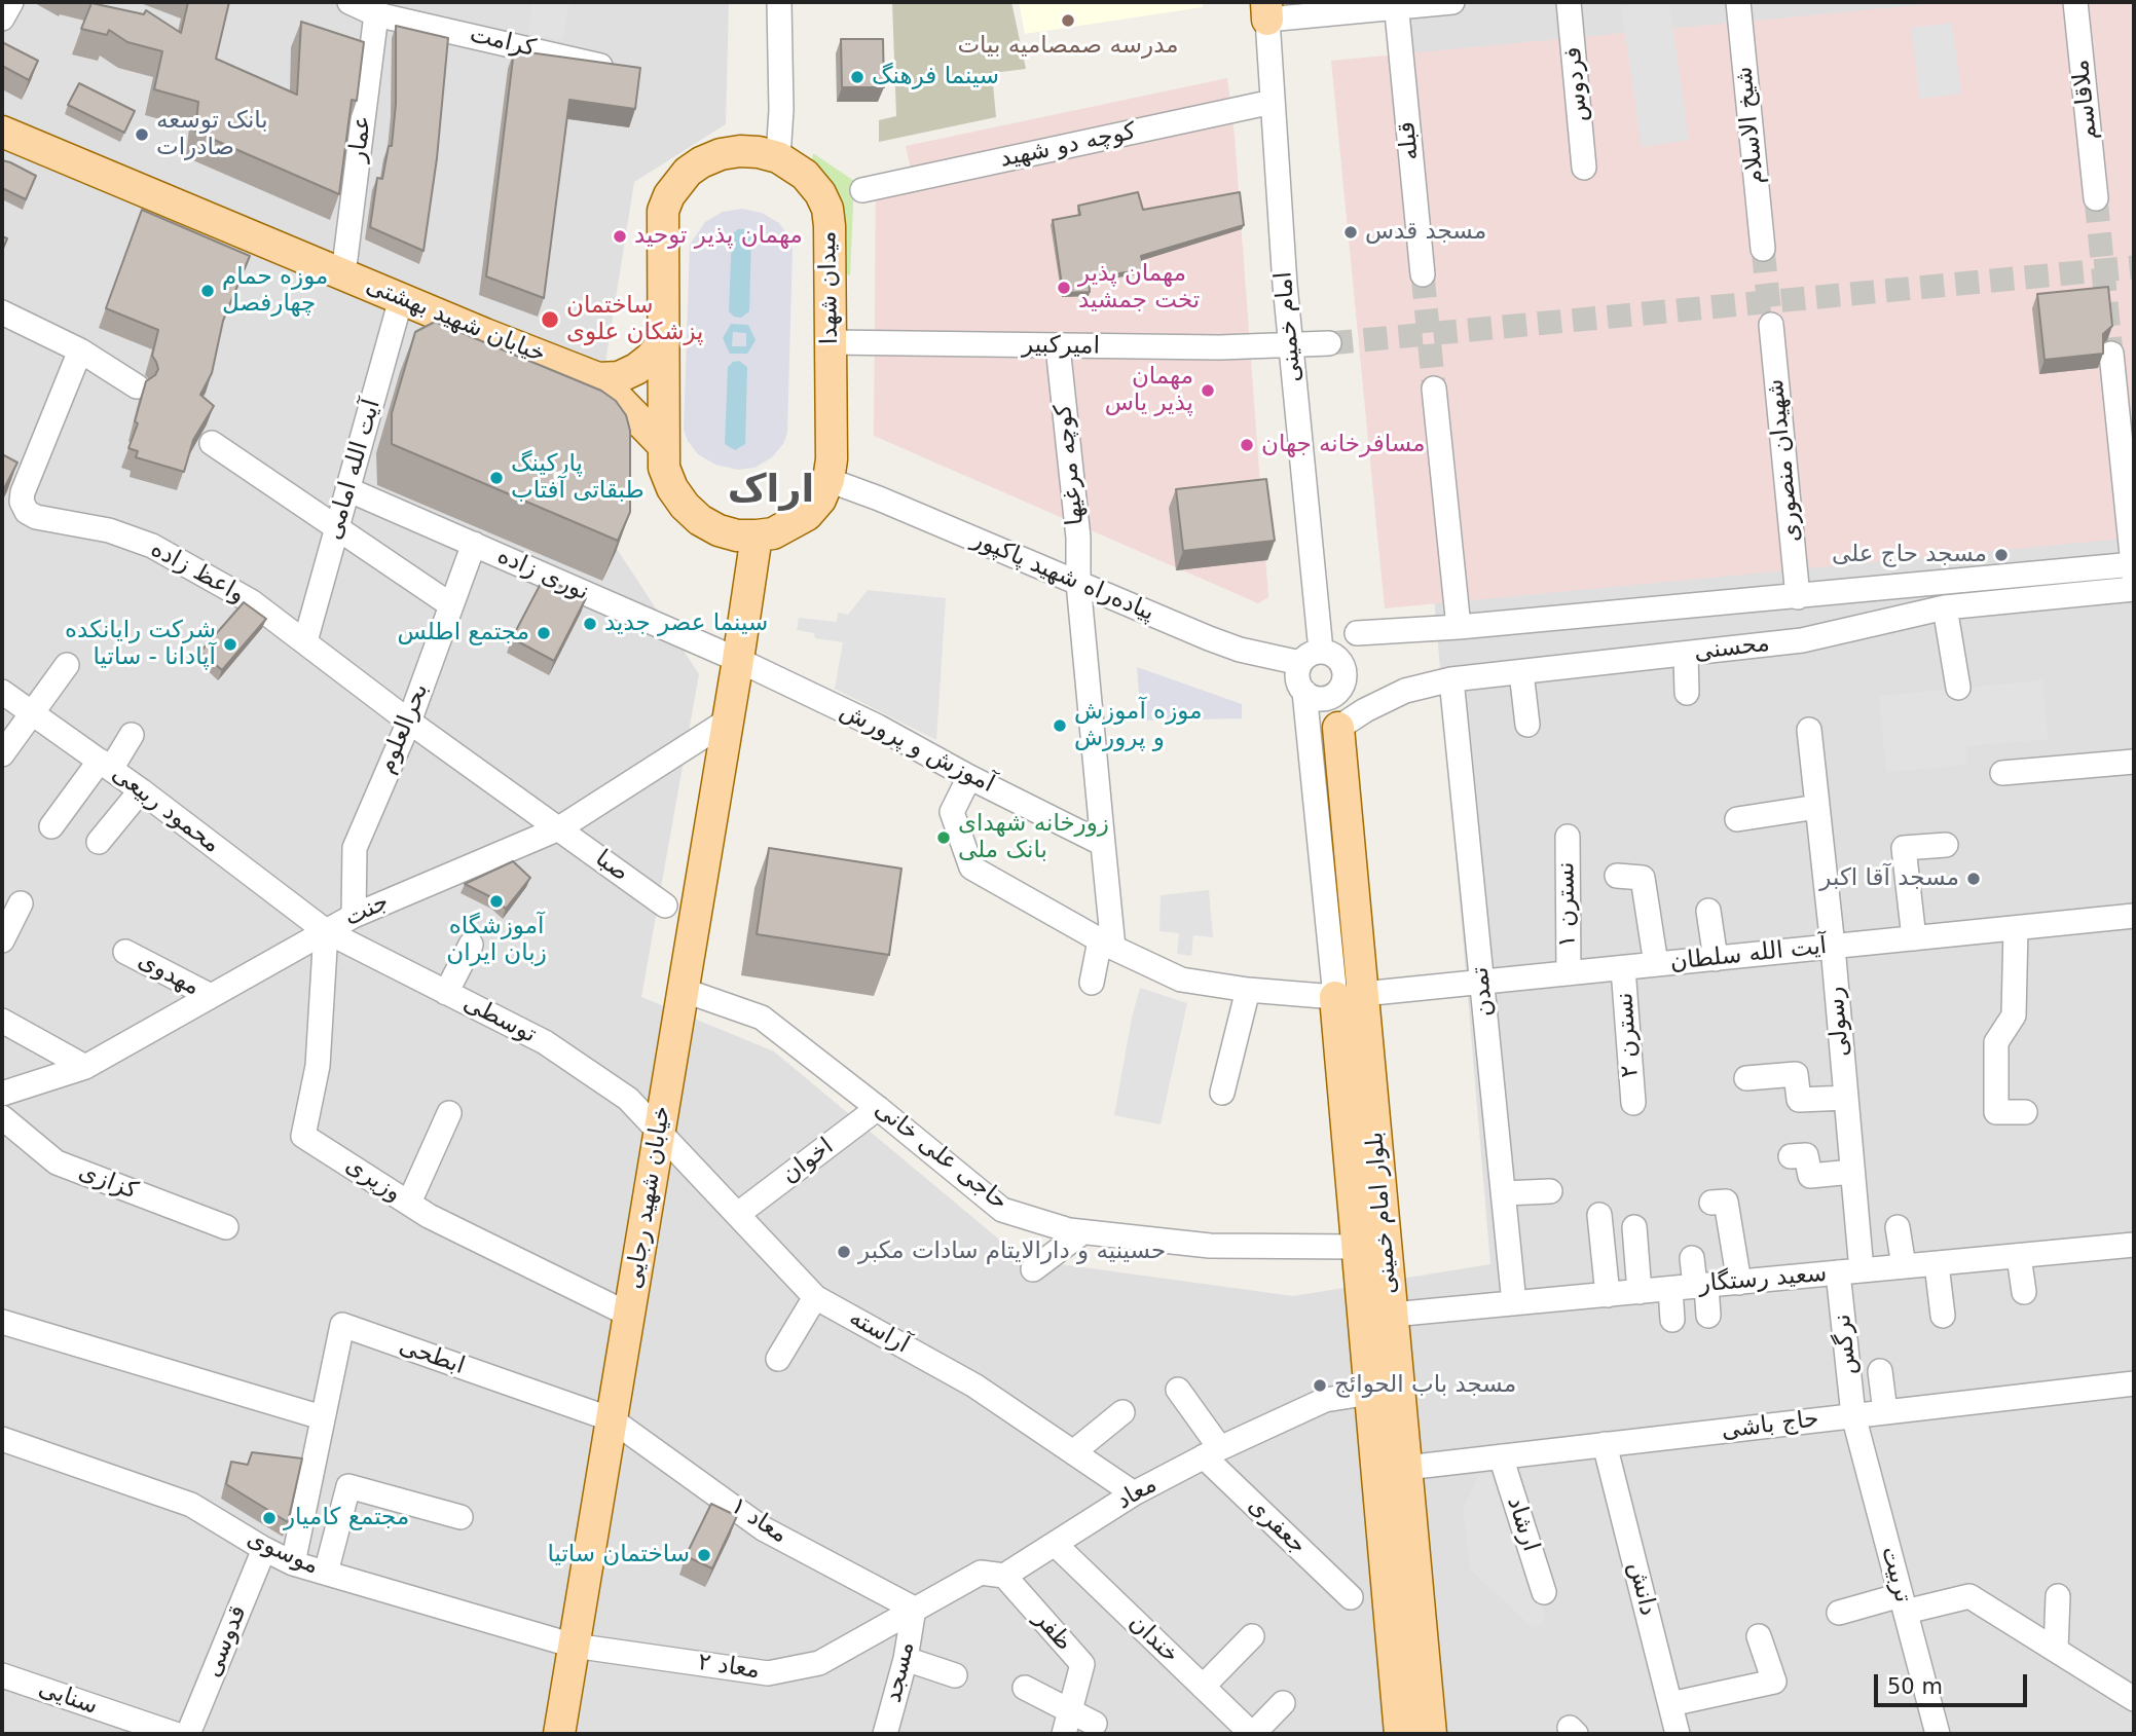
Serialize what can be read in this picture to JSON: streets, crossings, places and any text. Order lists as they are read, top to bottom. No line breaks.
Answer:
{"streets":{"main road":["میدان شهدا","خیابان شهید بهشتی","خیابان شهید رجایی","بلوار امام خمینی"],"street":["کرامت","فردوس","ملاقاسم","شیخ الاسلام","عمار","قبله","کوچه دو شهید","امام خمینی","امیرکبیر","شهیدان منصوری","کوچه مرغیها","آیت الله امامی","واعظ زاده","نوری زاده","پیاده‌راه شهید پاکپور","محسنی","بحرالعلوم","آموزش و پرورش","محمود ربیعی","صبا","نسترن ۱","جنت","آیت الله سلطان","مهدوی","تمدن","توسطی","رسولی","نسترن ۲","حاجی علی خانی","اخوان","وزیری","کزازی","سعید رستگار","آراسته","نرگس","ابطحی","حاج باشی","معاد","معاد ۱","ارشاد","جعفری","موسوی","تربیت","دانش","ظفر","خندان","قدوسی","معاد ۲","مسجد","سنایی"]},"crossings":[["کرامت","عمار"],["عمار","خیابان شهید بهشتی"],["کوچه دو شهید","امام خمینی"],["میدان شهدا","امیرکبیر"],["میدان شهدا","پیاده‌راه شهید پاکپور"],["میدان شهدا","خیابان شهید رجایی"],["خیابان شهید بهشتی","آیت الله امامی"],["امام خمینی","امیرکبیر"],["امام خمینی","پیاده‌راه شهید پاکپور"],["امام خمینی","بلوار امام خمینی"],["امیرکبیر","کوچه مرغیها"],["کوچه مرغیها","پیاده‌راه شهید پاکپور"],["کوچه مرغیها","آموزش و پرورش"],["آیت الله امامی","واعظ زاده"],["آیت الله امامی","نوری زاده"],["واعظ زاده","بحرالعلوم"],["واعظ زاده","صبا"],["واعظ زاده","جنت"],["نوری زاده","بحرالعلوم"],["نوری زاده","آموزش و پرورش"],["نوری زاده","خیابان شهید رجایی"],["پیاده‌راه شهید پاکپور","بلوار امام خمینی"],["محسنی","تمدن"],["محسنی","بلوار امام خمینی"],["بحرالعلوم","جنت"],["آموزش و پرورش","خیابان شهید رجایی"],["محمود ربیعی","جنت"],["محمود ربیعی","توسطی"],["محمود ربیعی","وزیری"],["صبا","جنت"],["نسترن ۱","آیت الله سلطان"],["جنت","مهدوی"],["جنت","توسطی"],["جنت","وزیری"],["جنت","خیابان شهید رجایی"],["آیت الله سلطان","تمدن"],["آیت الله سلطان","رسولی"],["آیت الله سلطان","نسترن ۲"],["آیت الله سلطان","بلوار امام خمینی"],["تمدن","سعید رستگار"],["توسطی","وزیری"],["توسطی","خیابان شهید رجایی"],["توسطی","آراسته"],["رسولی","سعید رستگار"],["رسولی","نرگس"],["حاجی علی خانی","اخوان"],["حاجی علی خانی","خیابان شهید رجایی"],["حاجی علی خانی","بلوار امام خمینی"],["اخوان","آراسته"],["وزیری","خیابان شهید رجایی"],["خیابان شهید رجایی","آراسته"],["خیابان شهید رجایی","ابطحی"],["خیابان شهید رجایی","معاد ۱"],["خیابان شهید رجایی","موسوی"],["خیابان شهید رجایی","معاد ۲"],["بلوار امام خمینی","سعید رستگار"],["بلوار امام خمینی","حاج باشی"],["بلوار امام خمینی","معاد"],["سعید رستگار","نرگس"],["آراسته","معاد"],["نرگس","حاج باشی"],["نرگس","تربیت"],["ابطحی","معاد ۱"],["ابطحی","موسوی"],["حاج باشی","ارشاد"],["حاج باشی","تربیت"],["حاج باشی","دانش"],["معاد","معاد ۱"],["معاد","جعفری"],["معاد","ظفر"],["معاد","خندان"],["معاد","معاد ۲"],["معاد","مسجد"],["معاد ۱","معاد ۲"],["معاد ۱","مسجد"],["موسوی","قدوسی"],["موسوی","معاد ۲"],["معاد ۲","مسجد"]],"districts":["اراک"],"places":["مدرسه صمصامیه بیات","سینما فرهنگ","بانک توسعه صادرات","مسجد قدس","مهمان پذیر توحید","مهمان پذیر تخت جمشید","موزه حمام چهارفصل","ساختمان پزشکان علوی","مهمان پذیر یاس","مسافرخانه جهان","پارکینگ طبقاتی آفتاب","مسجد حاج علی","سینما عصر جدید","مجتمع اطلس","شرکت رایانکده آپادانا - ساتیا","موزه آموزش و پرورش","زورخانه شهدای بانک ملی","مسجد آقا اکبر","آموزشگاه زبان ایران","حسینیه و دارالایتام سادات مکبر","مسجد باب الحوائج","مجتمع کامیار","ساختمان ساتیا"],"scale_bar":"50 m"}
